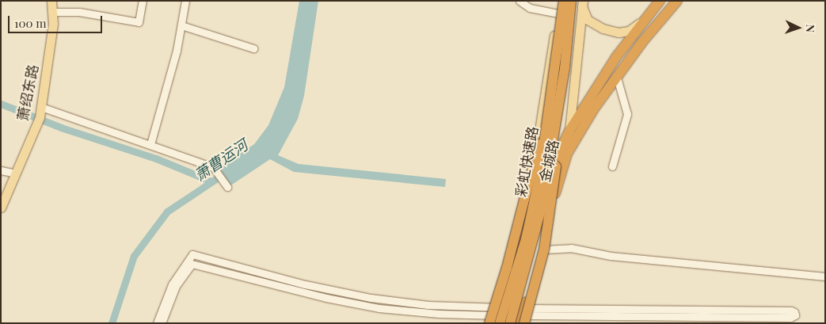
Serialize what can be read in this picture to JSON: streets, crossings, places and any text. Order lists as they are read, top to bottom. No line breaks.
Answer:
{"streets":{"highway":["金城路","彩虹快速路"],"main road":["萧绍东路"]},"crossings":[["金城路","彩虹快速路"]],"water":["萧曹运河"],"scale_bar":"100 m","north":"right"}
